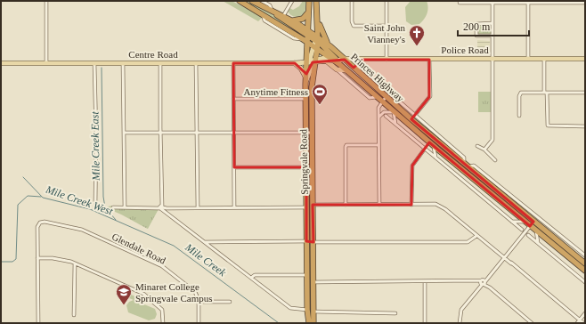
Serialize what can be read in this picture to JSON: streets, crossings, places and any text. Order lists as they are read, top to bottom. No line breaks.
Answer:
{"streets":{"highway":["Princes Highway","Springvale Road"],"main road":["Police Road","Centre Road"],"street":["Glendale Road"]},"crossings":[["Police Road","Centre Road"],["Police Road","Princes Highway"],["Centre Road","Princes Highway"],["Centre Road","Springvale Road"],["Princes Highway","Springvale Road"]],"water":["Mile Creek East","Mile Creek West","Mile Creek"],"places":{"church":["Saint John Vianney's"],"sports":["Anytime Fitness"],"school or university":["Minaret College Springvale Campus"]},"scale_bar":"200 m"}
